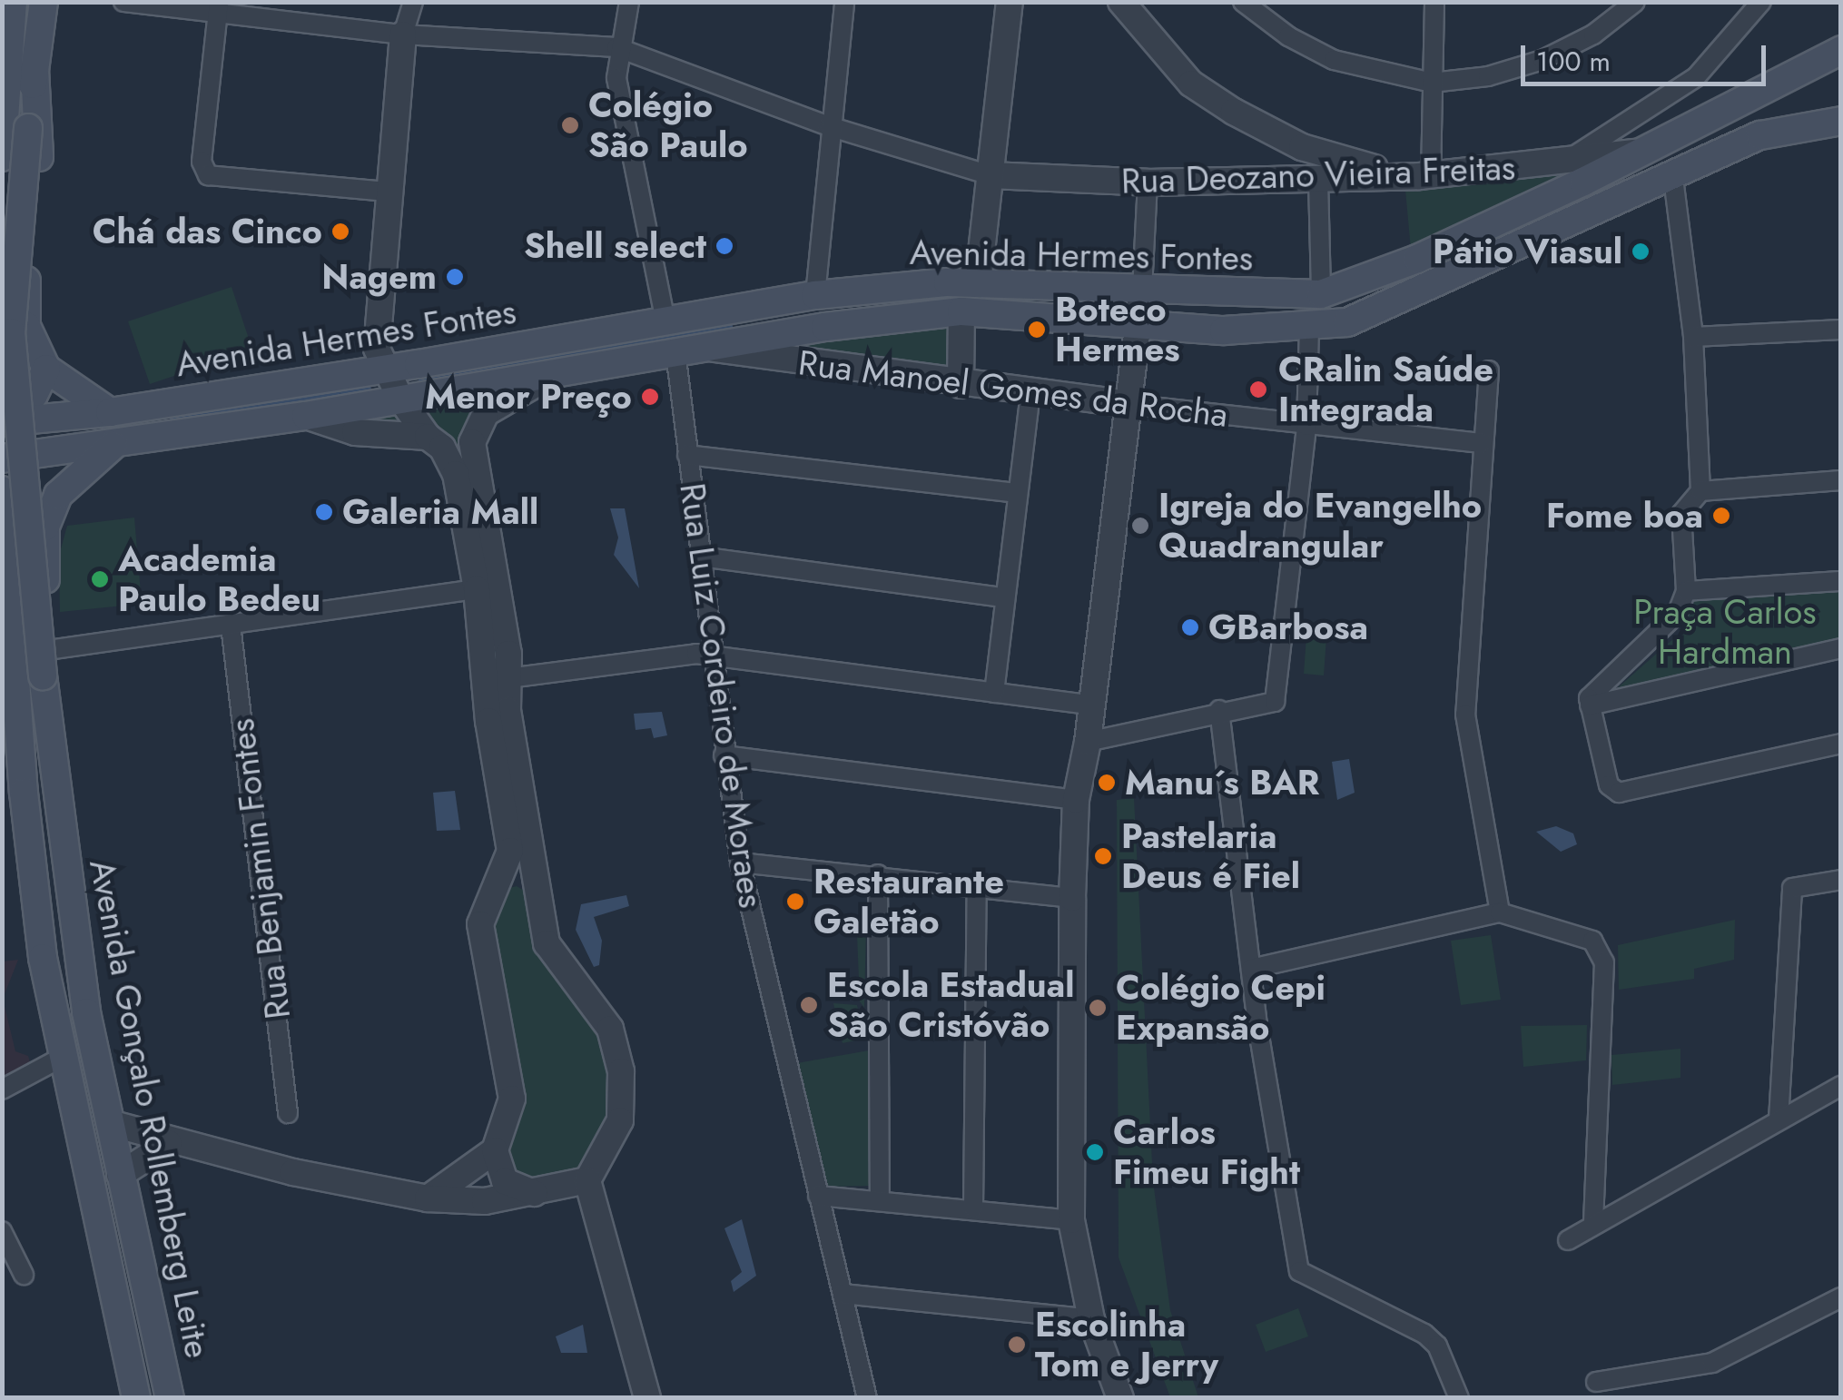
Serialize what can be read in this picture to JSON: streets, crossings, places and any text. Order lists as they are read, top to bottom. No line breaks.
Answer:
{"streets":{"main road":["Avenida Hermes Fontes","Avenida Gonçalo Rollemberg Leite"],"street":["Rua Deozano Vieira Freitas","Rua Manoel Gomes da Rocha","Rua Luiz Cordeiro de Moraes","Rua Benjamin Fontes"]},"crossings":[["Rua Deozano Vieira Freitas","Avenida Hermes Fontes"],["Avenida Hermes Fontes","Rua Manoel Gomes da Rocha"],["Avenida Hermes Fontes","Rua Luiz Cordeiro de Moraes"]],"parks":["Praça Carlos Hardman"],"places":["Colégio São Paulo","Chá das Cinco","Shell select","Pátio Viasul","Nagem","Boteco Hermes","CRalin Saúde Integrada","Menor Preço","Galeria Mall","Fome boa","Igreja do Evangelho Quadrangular","Academia Paulo Bedeu","GBarbosa","Manu´s BAR","Pastelaria Deus é Fiel","Restaurante Galetão","Escola Estadual São Cristóvão","Colégio Cepi Expansão","Carlos Fimeu Fight","Escolinha Tom e Jerry"],"scale_bar":"100 m"}
